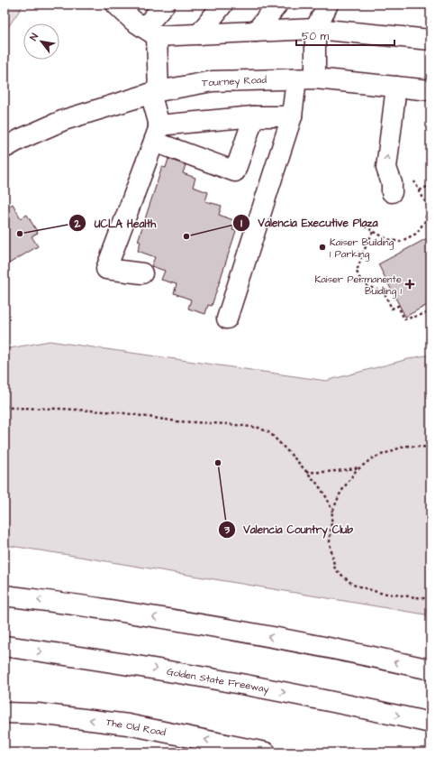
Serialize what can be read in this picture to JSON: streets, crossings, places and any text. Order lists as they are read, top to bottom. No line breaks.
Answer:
{"streets":{"main road":["Tourney Road","Golden State Freeway","The Old Road"]},"places":{"other":["UCLA Health","Valencia Executive Plaza","Kaiser Building 1 Parking","Valencia Country Club"],"health":["Kaiser Permanente Buidling 1"]},"scale_bar":"50 m","north":"top left"}
